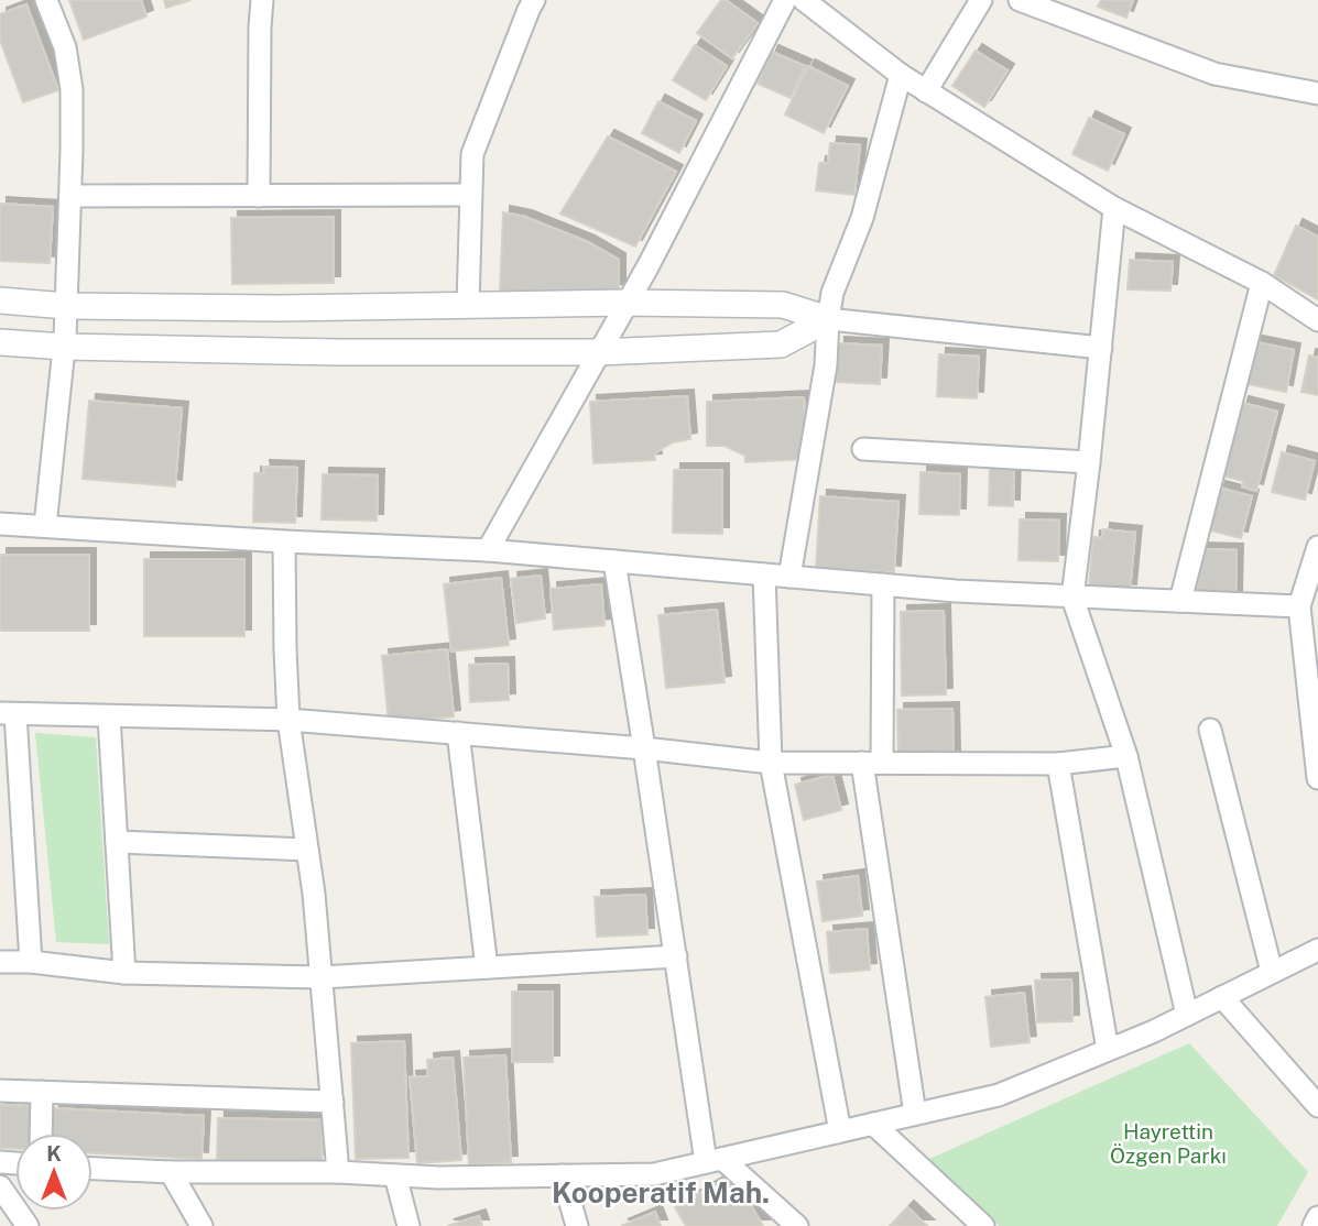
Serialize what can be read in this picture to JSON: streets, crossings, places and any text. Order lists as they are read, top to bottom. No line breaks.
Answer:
{"districts":["Kooperatif Mah."],"parks":["Hayrettin Özgen Parkı"],"north":"top"}
